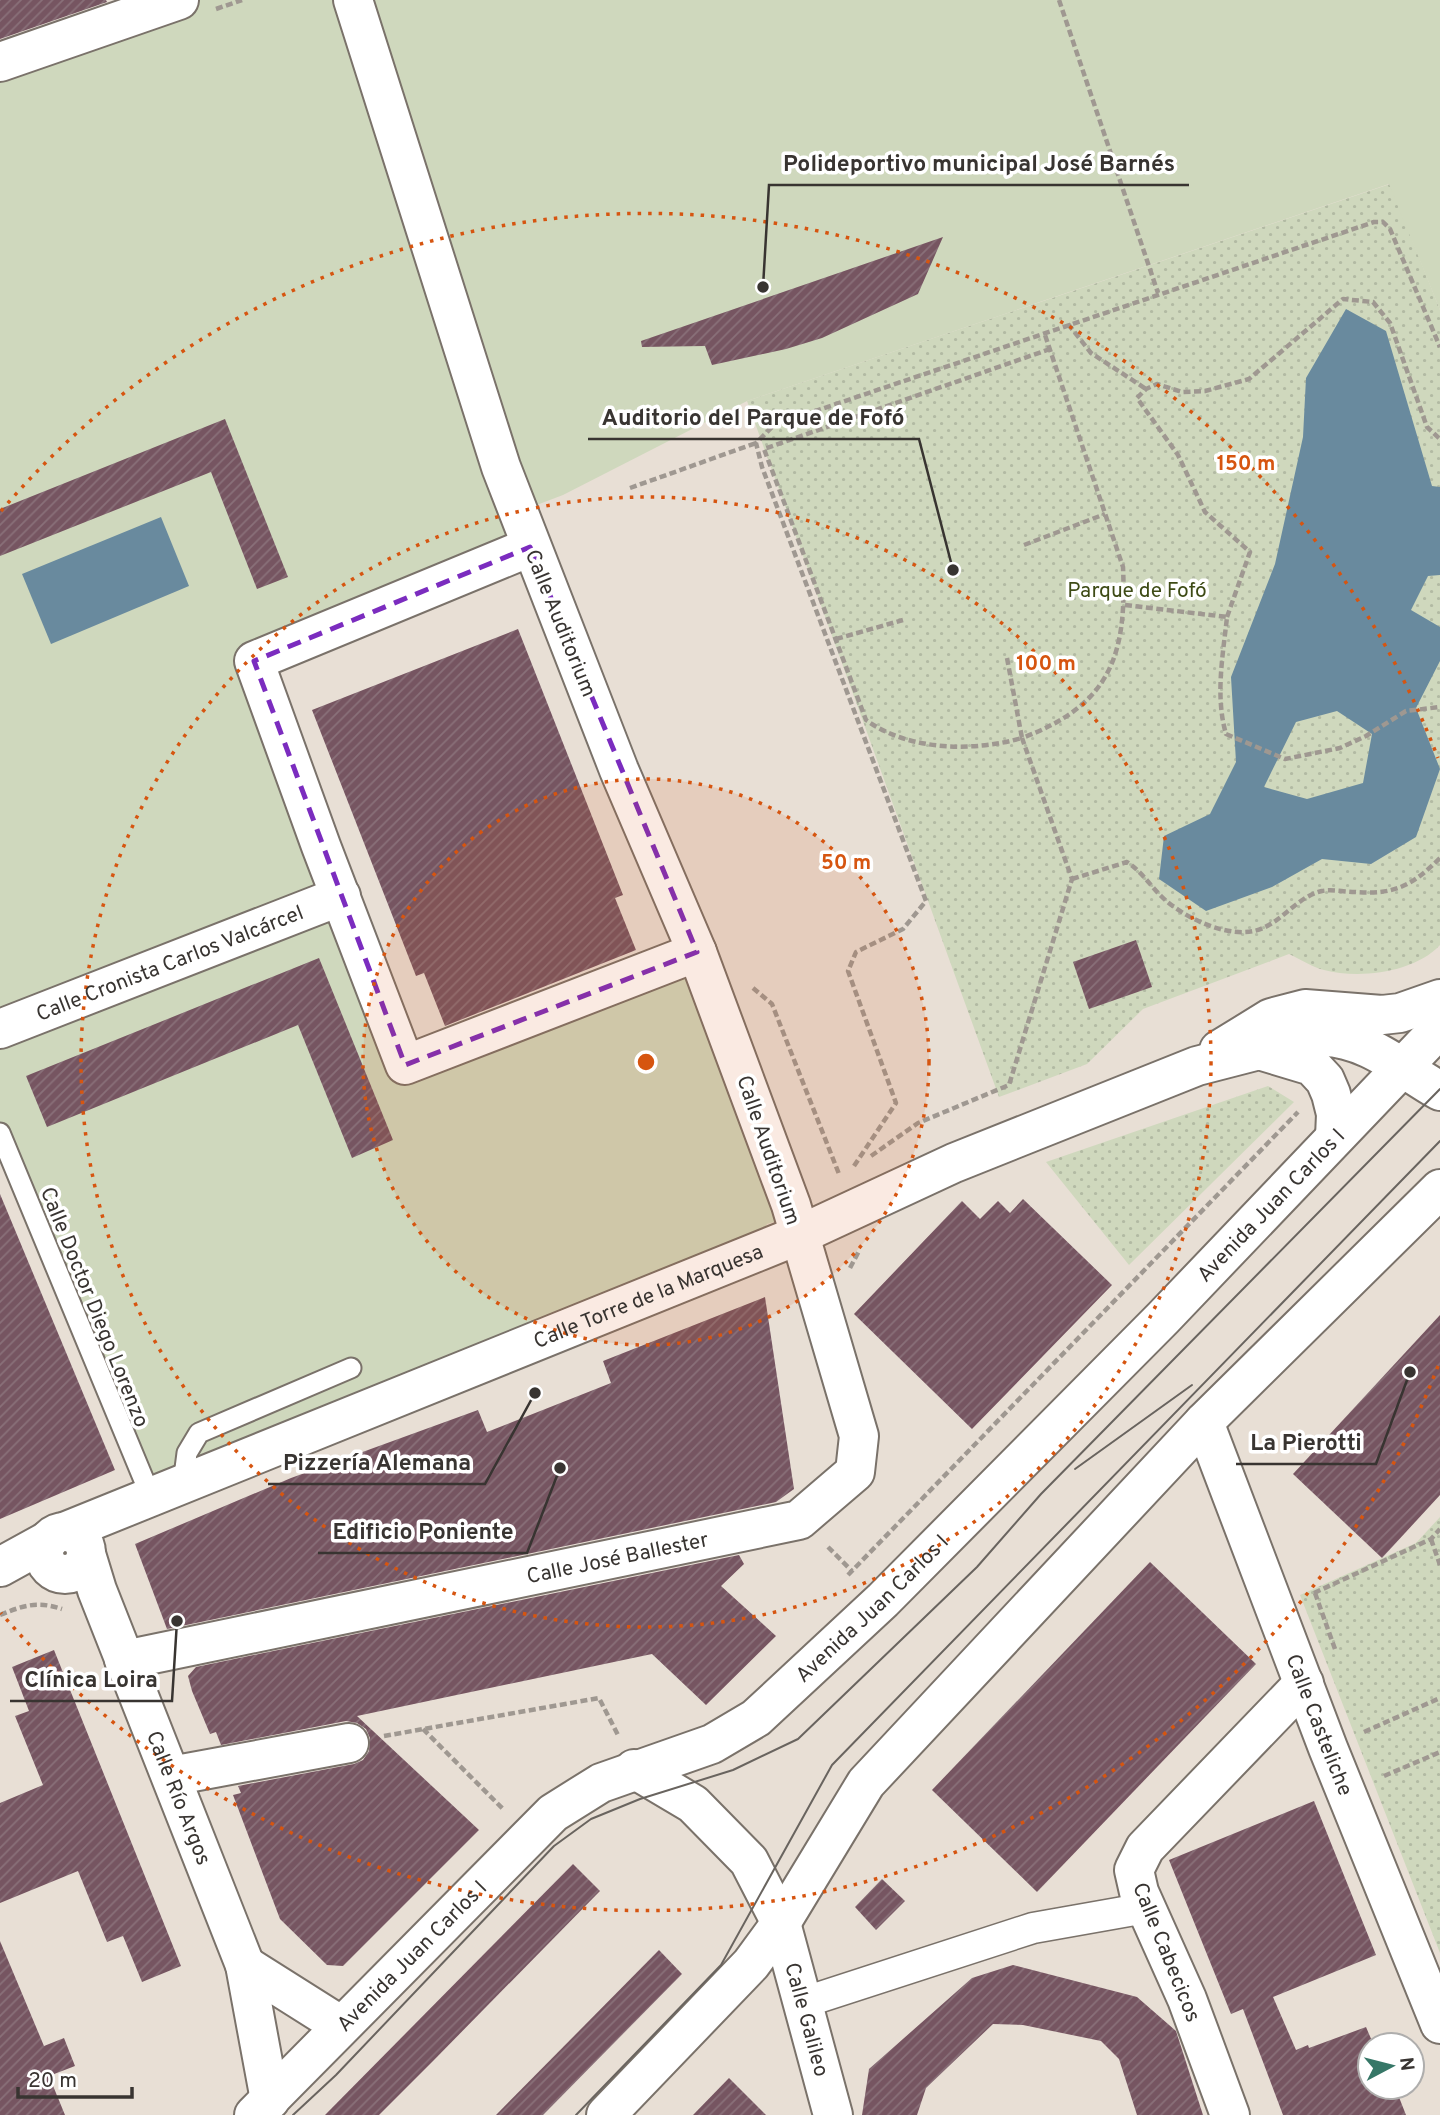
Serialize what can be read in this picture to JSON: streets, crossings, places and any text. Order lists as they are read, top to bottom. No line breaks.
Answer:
{"streets":{"street":["Calle Auditorium","Calle Cronista Carlos Valcárcel","Avenida Juan Carlos I","Calle Torre de la Marquesa","Calle José Ballester","Calle Casteliche","Calle Río Argos","Calle Cabecicos","Calle Galileo"],"lane":["Calle Doctor Diego Lorenzo"]},"crossings":[["Calle Auditorium","Calle Torre de la Marquesa"],["Calle Auditorium","Calle José Ballester"],["Avenida Juan Carlos I","Calle Torre de la Marquesa"],["Avenida Juan Carlos I","Calle Río Argos"],["Avenida Juan Carlos I","Calle Galileo"],["Calle Torre de la Marquesa","Calle Doctor Diego Lorenzo"],["Calle Torre de la Marquesa","Calle José Ballester"],["Calle Torre de la Marquesa","Calle Río Argos"],["Calle José Ballester","Calle Río Argos"],["Calle Casteliche","Calle Cabecicos"]],"parks":["Parque de Fofó"],"places":["Polideportivo municipal José Barnés","Auditorio del Parque de Fofó","La Pierotti","Pizzería Alemana","Edificio Poniente","Clínica Loira"],"scale_bar":"20 m","north":"right","rings":["150 m","100 m","50 m"]}
